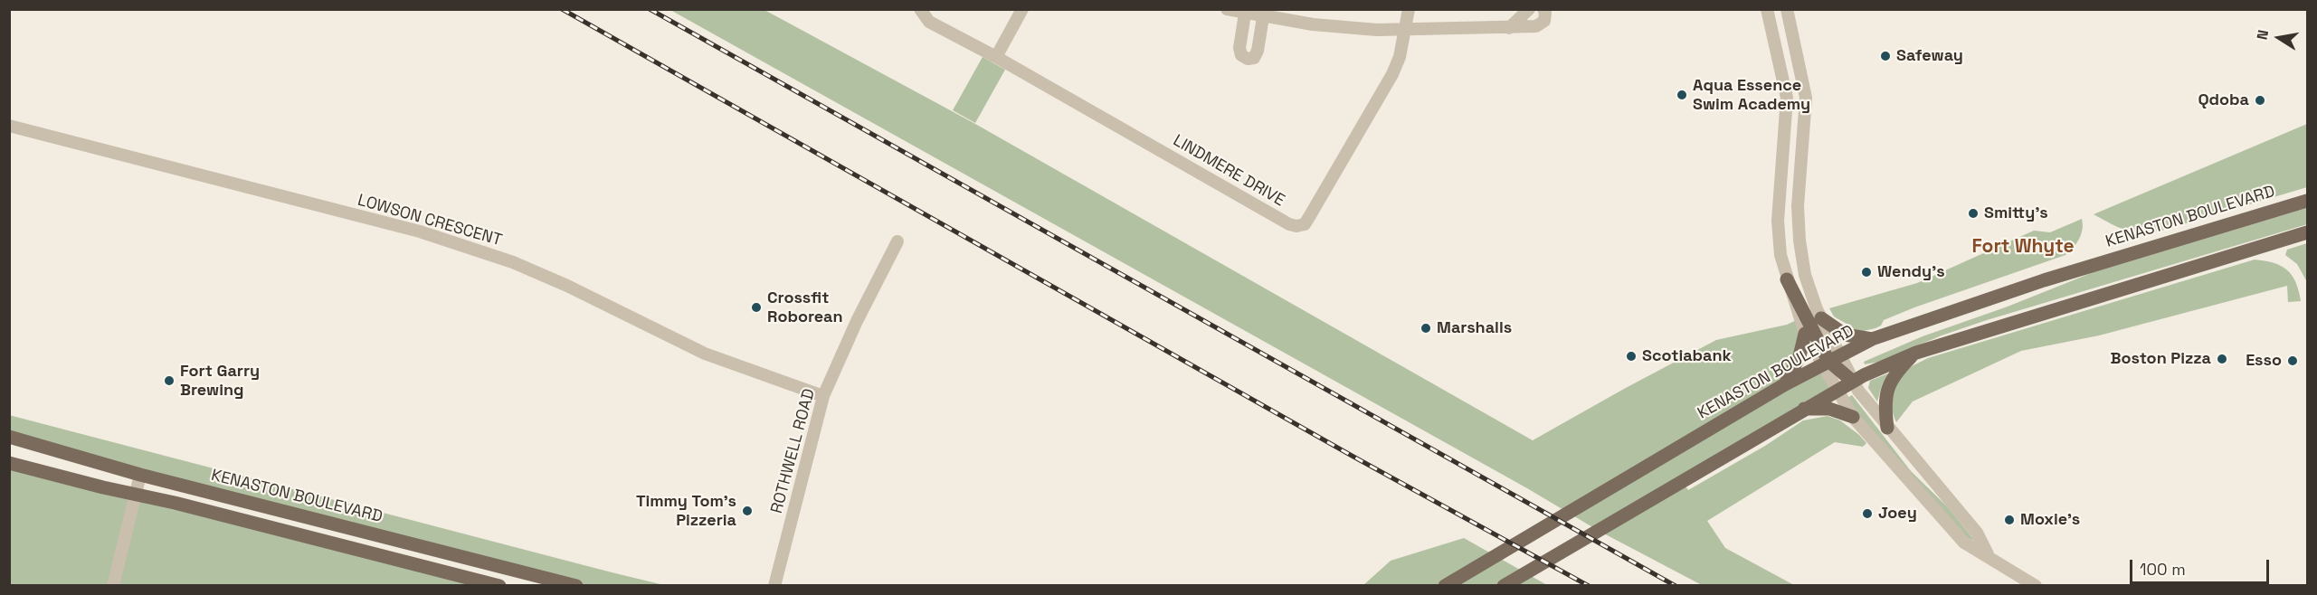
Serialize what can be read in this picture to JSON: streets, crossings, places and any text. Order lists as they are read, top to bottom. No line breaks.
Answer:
{"streets":{"main road":["KENASTON BOULEVARD"],"street":["LINDMERE DRIVE","LOWSON CRESCENT","ROTHWELL ROAD"]},"crossings":[["LOWSON CRESCENT","ROTHWELL ROAD"]],"districts":["Fort Whyte"],"places":["Safeway","Aqua Essence Swim Academy","Qdoba","Smitty's","Wendy's","Crossfit Roborean","Marshalls","Scotiabank","Boston Pizza","Esso","Fort Garry Brewing","Timmy Tom's Pizzeria","Joey","Moxie's"],"scale_bar":"100 m","north":"left"}
